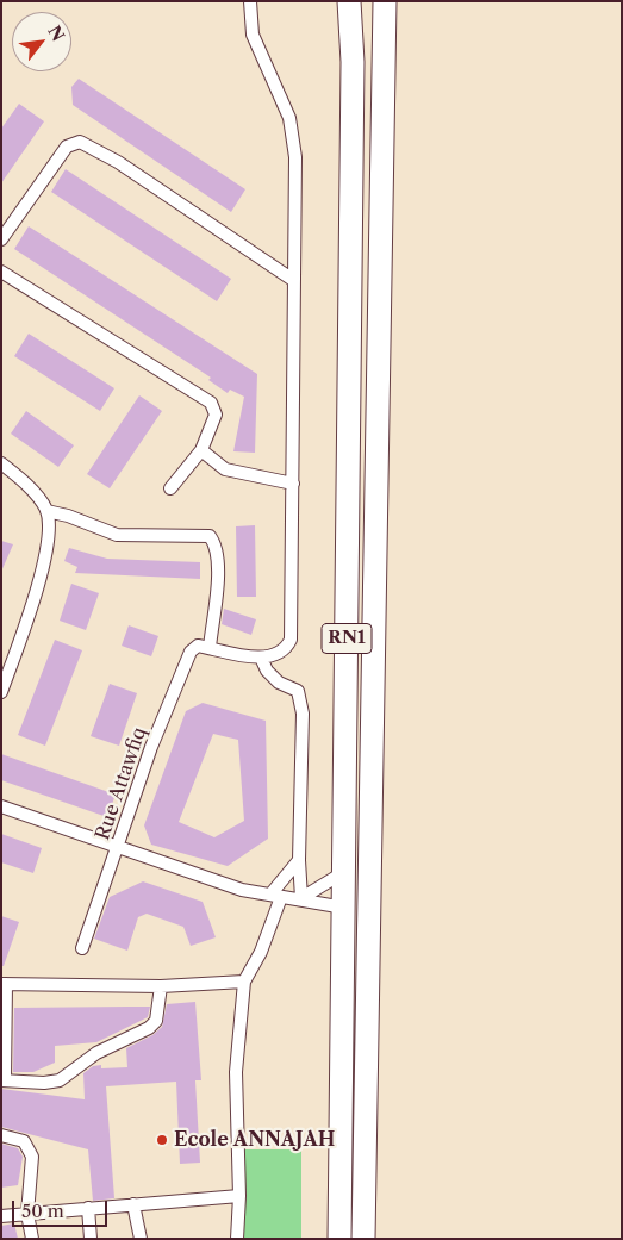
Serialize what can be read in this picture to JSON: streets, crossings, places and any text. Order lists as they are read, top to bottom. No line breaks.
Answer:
{"streets":{"highway":["RN1"],"street":["Rue Attawfiq"]},"places":["Ecole ANNAJAH"],"scale_bar":"50 m","north":"top right"}
